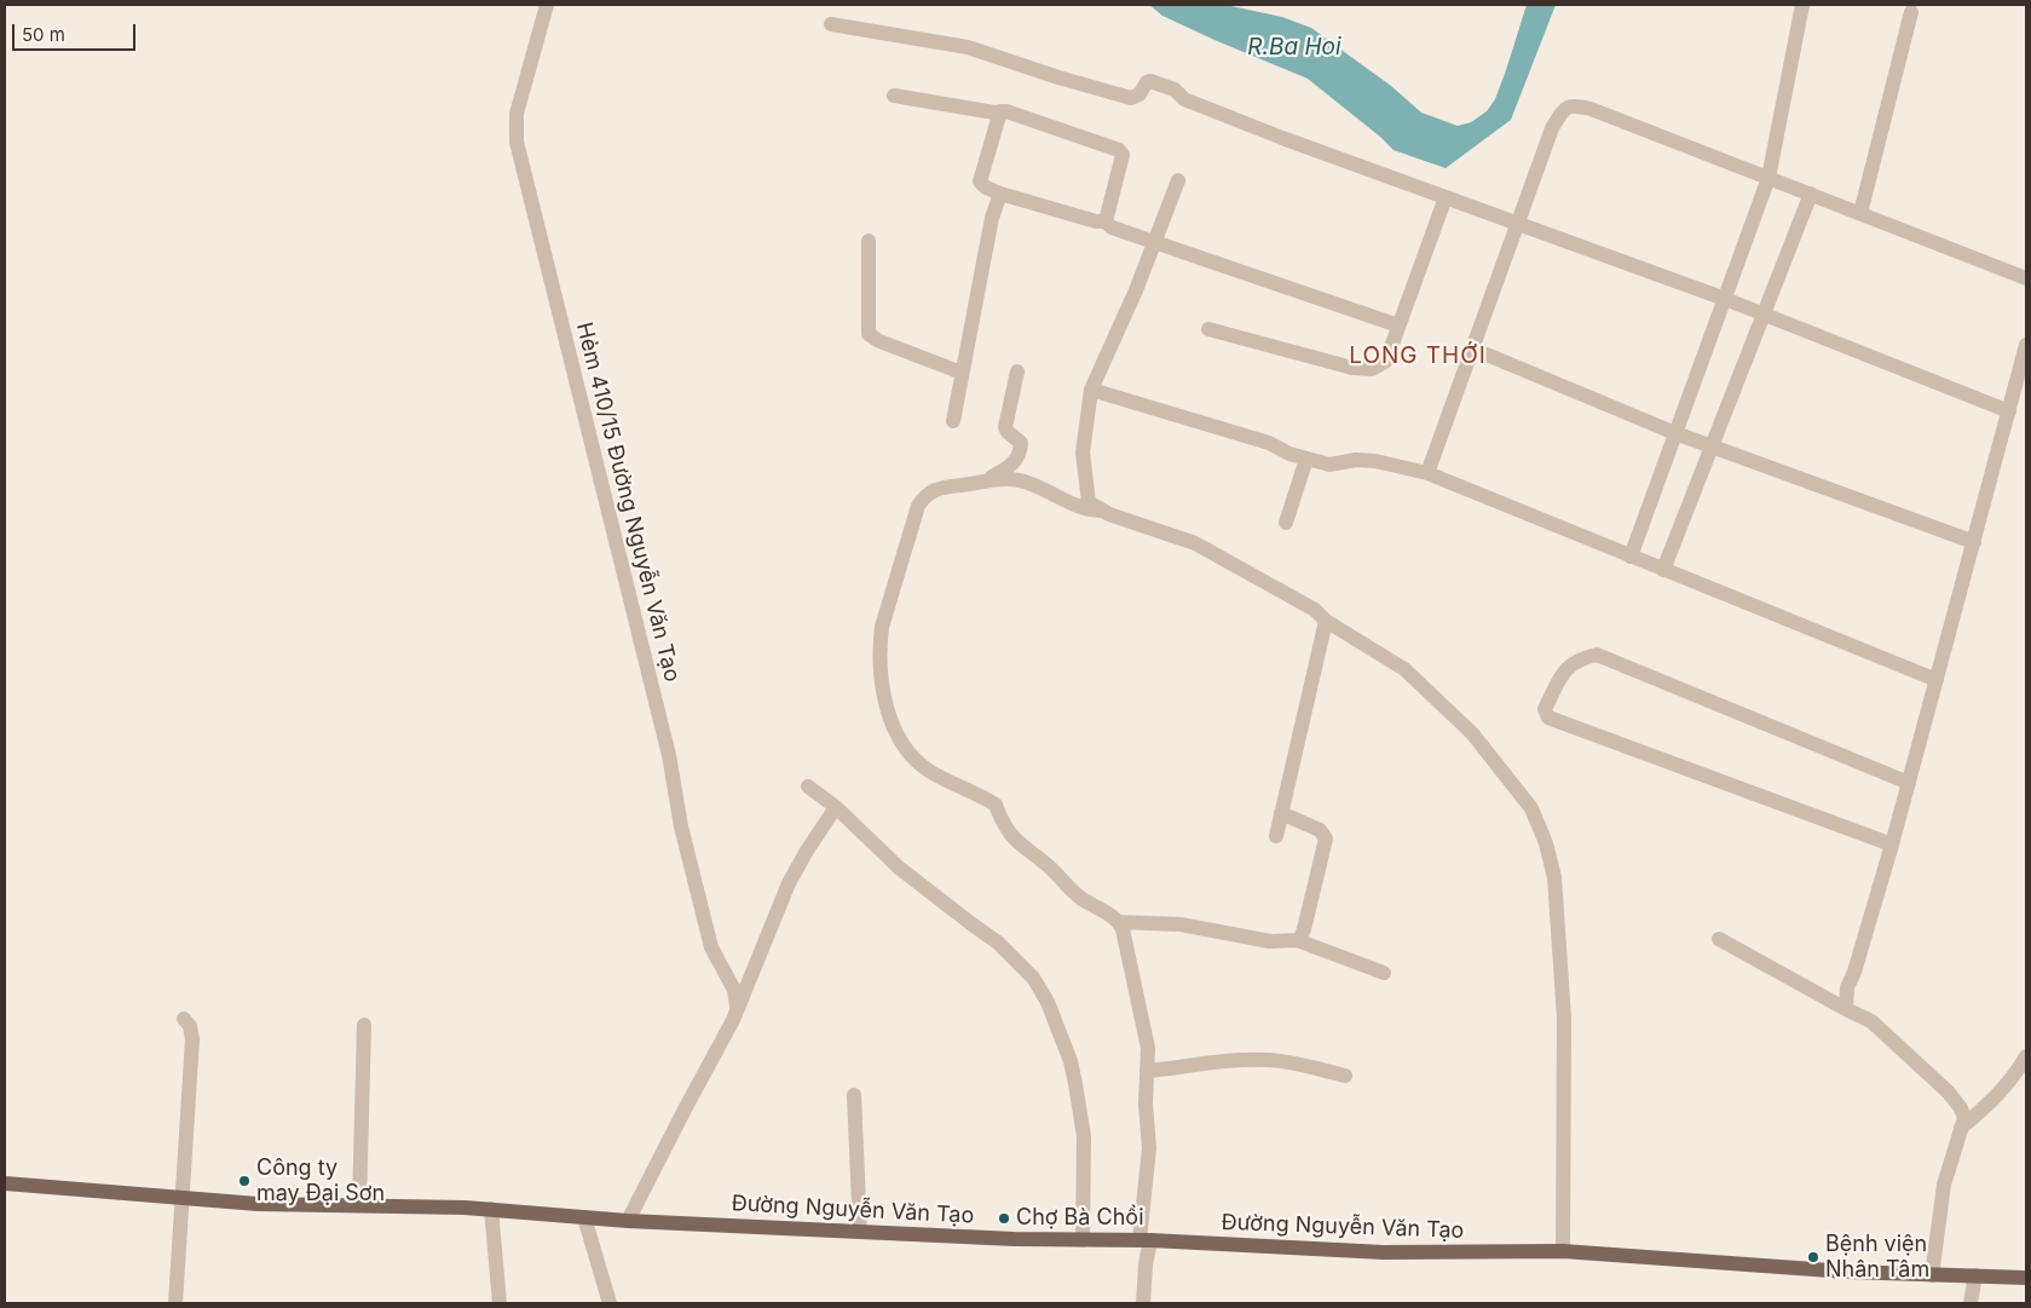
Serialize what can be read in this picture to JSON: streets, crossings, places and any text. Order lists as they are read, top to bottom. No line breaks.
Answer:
{"streets":{"main road":["Đường Nguyễn Văn Tạo"],"street":["Hẻm 410/15 Đường Nguyễn Văn Tạo"]},"districts":["LONG THỚI"],"water":["R.Ba Hoi"],"places":["Công ty may Đại Sơn","Chợ Bà Chồi","Bệnh viện Nhân Tâm"],"scale_bar":"50 m"}
